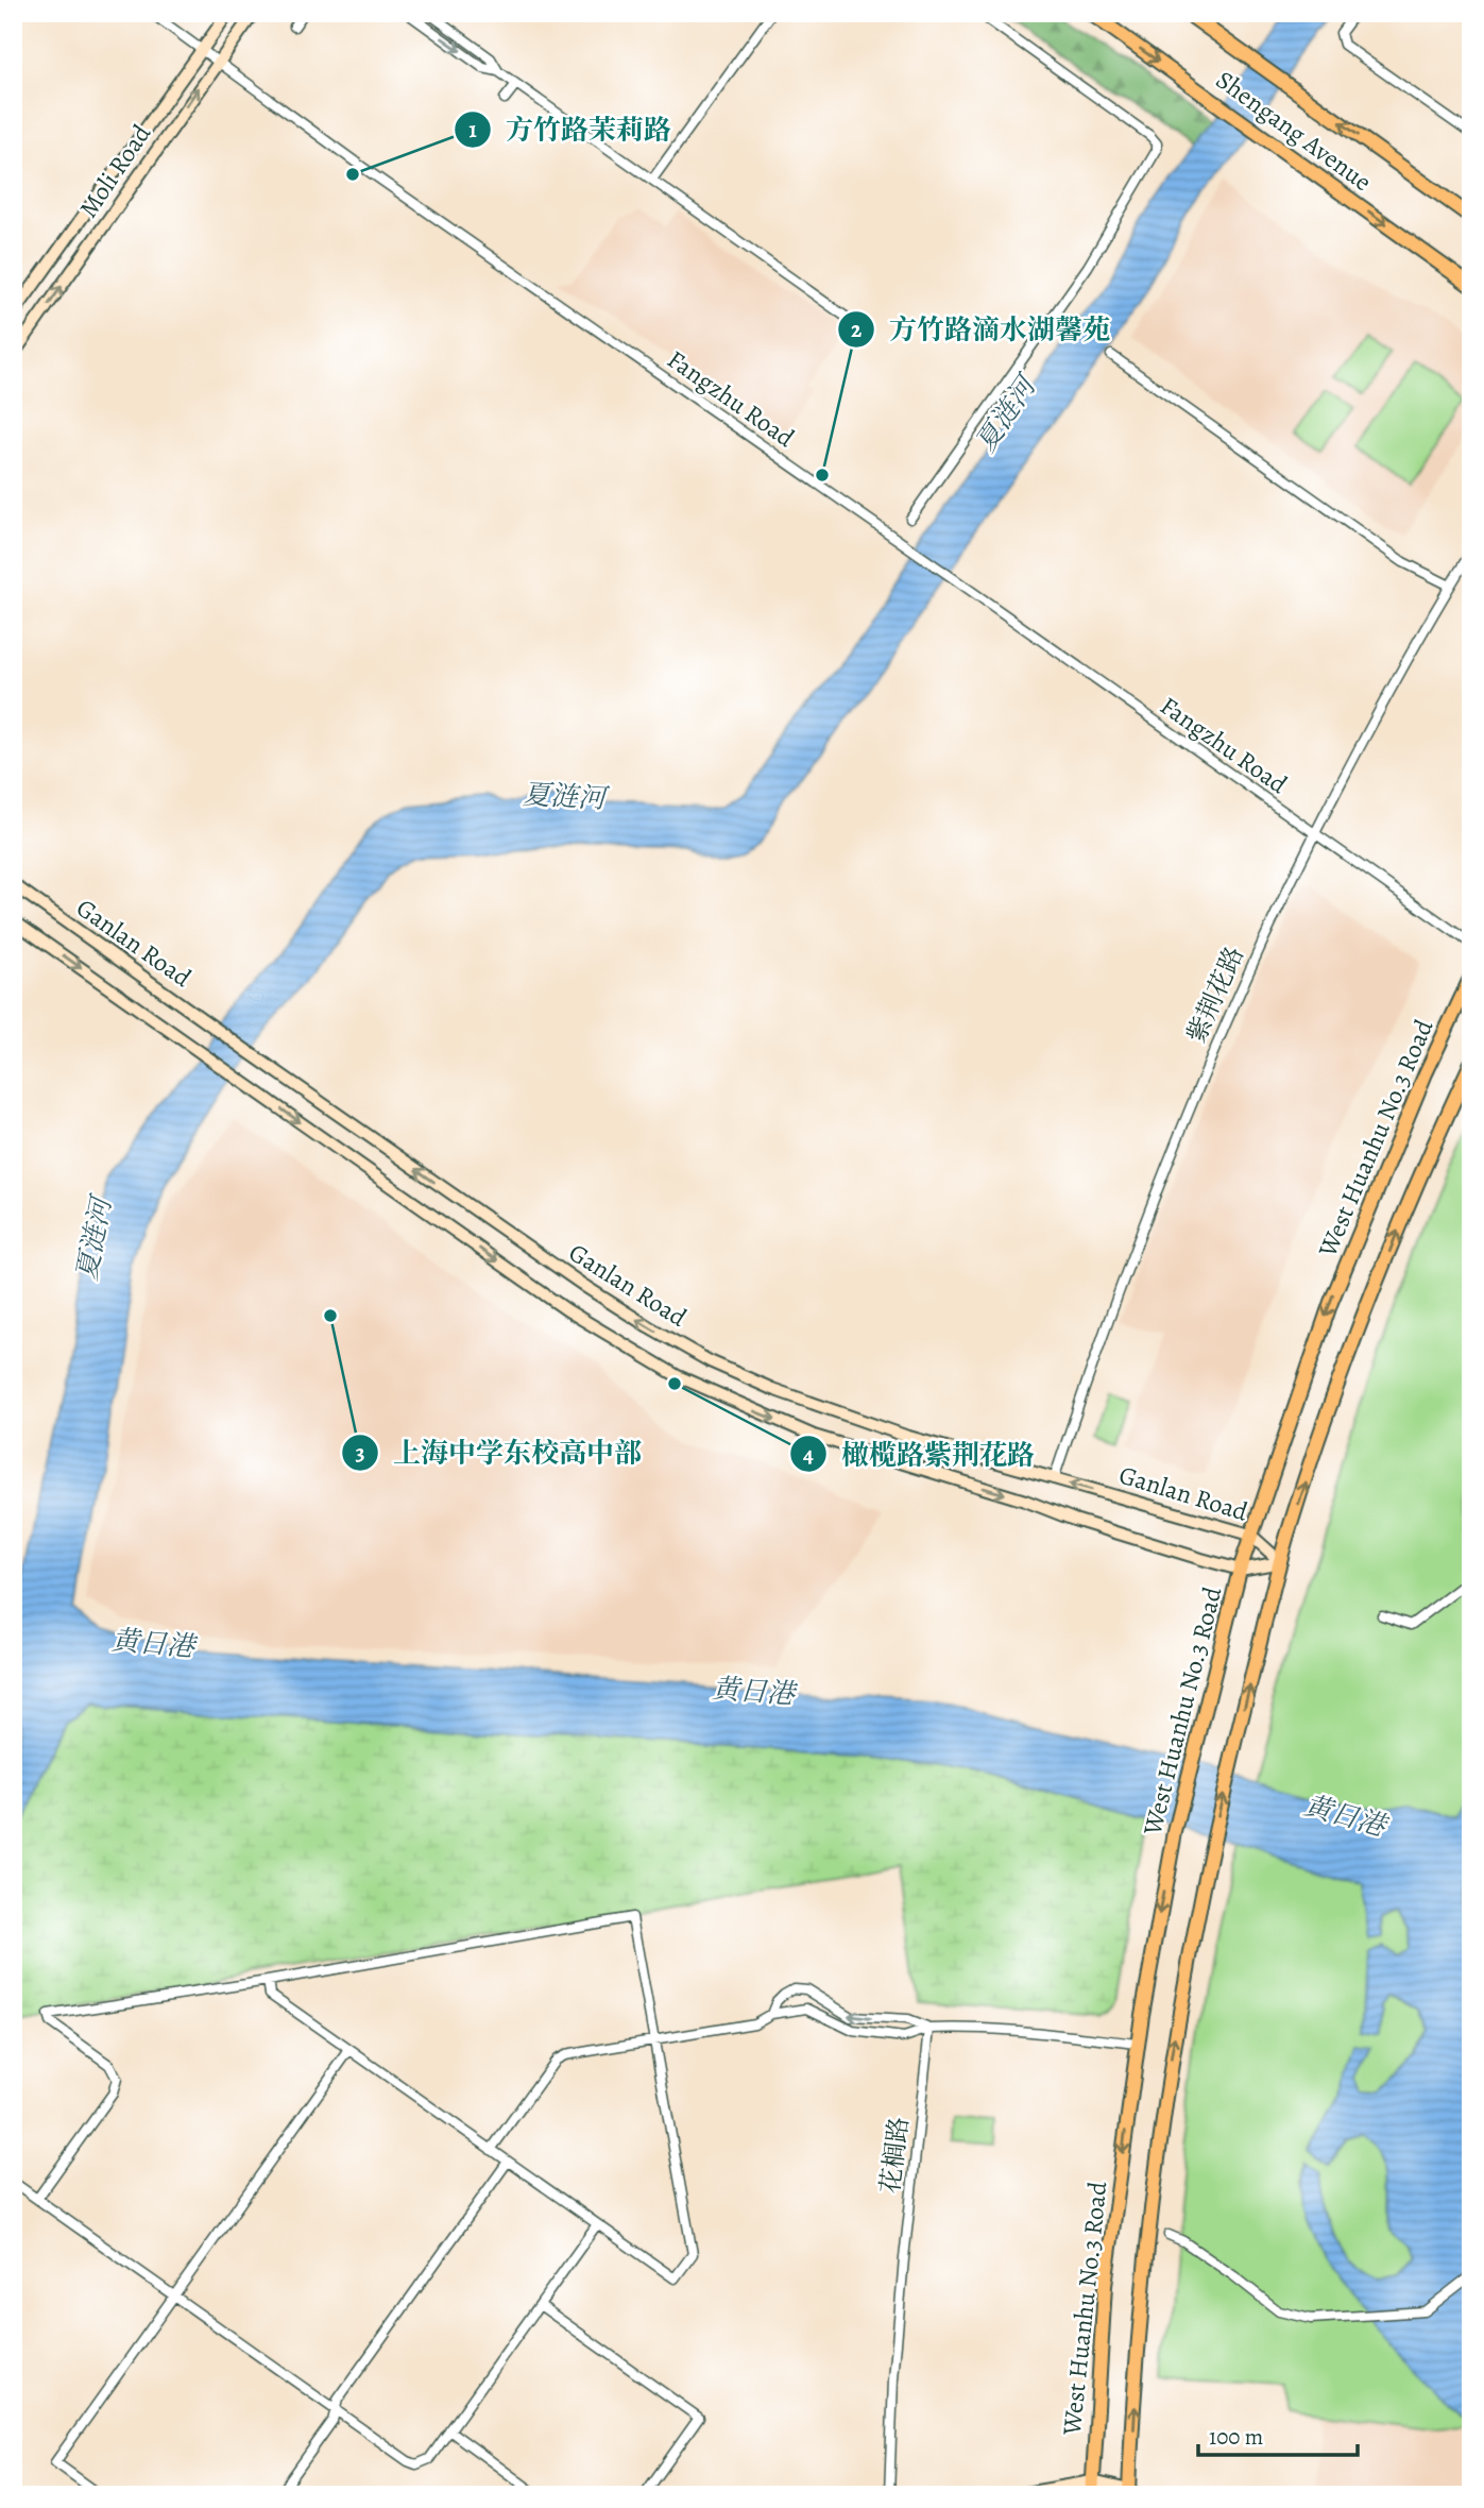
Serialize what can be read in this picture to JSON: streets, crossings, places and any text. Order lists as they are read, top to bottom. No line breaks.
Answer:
{"streets":{"main road":["Shengang Avenue","Moli Road","Ganlan Road","West Huanhu No.3 Road"],"street":["Fangzhu Road","紫荆花路","花榈路"]},"crossings":[["Moli Road","Fangzhu Road"],["Fangzhu Road","紫荆花路"],["Ganlan Road","紫荆花路"],["Ganlan Road","West Huanhu No.3 Road"]],"water":["夏涟河","黄日港"],"places":["方竹路茉莉路","方竹路滴水湖馨苑","上海中学东校高中部","橄榄路紫荆花路"],"scale_bar":"100 m"}
